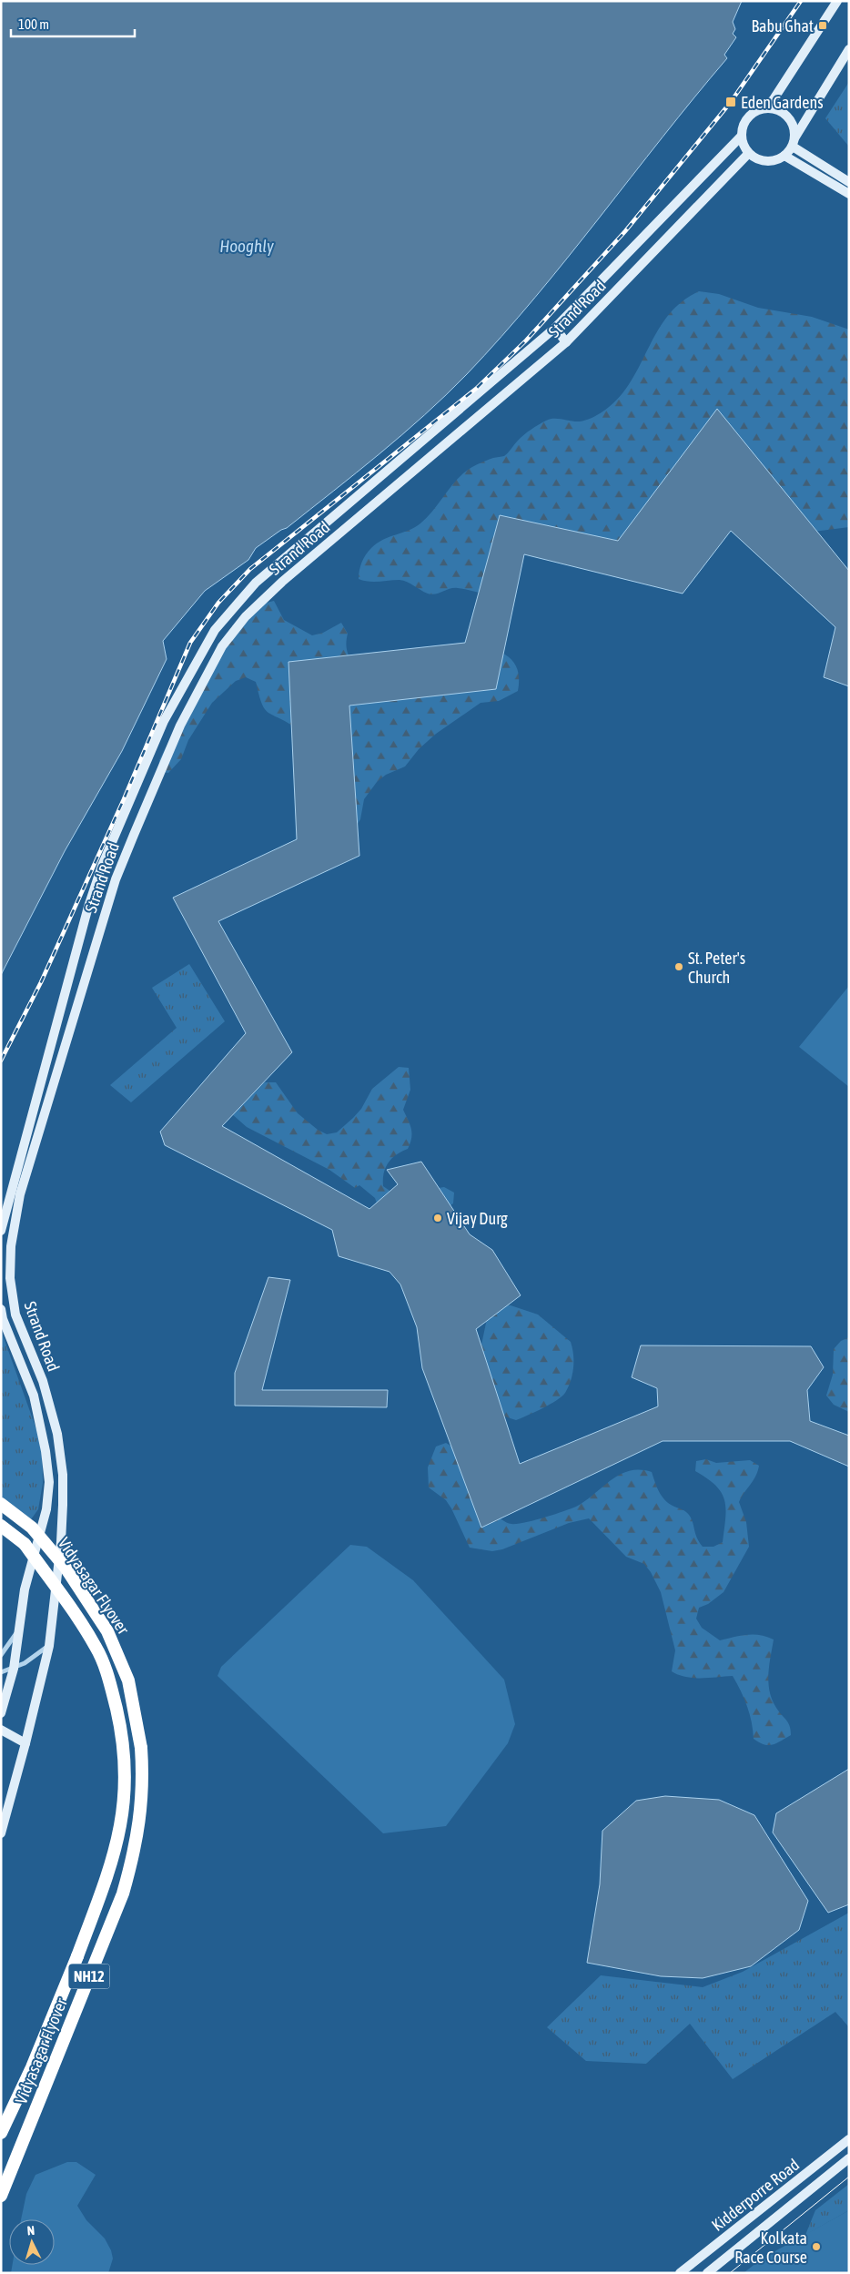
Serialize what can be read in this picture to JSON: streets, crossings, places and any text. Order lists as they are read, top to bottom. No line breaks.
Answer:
{"streets":{"highway":["Vidyasagar Flyover","NH12"],"main road":["Strand Road","Kidderporre Road"]},"water":["Hooghly"],"places":{"transit":["Babu Ghat","Eden Gardens"],"other":["St. Peter's Church","Vijay Durg","Kolkata Race Course"]},"scale_bar":"100 m","north":"top"}
